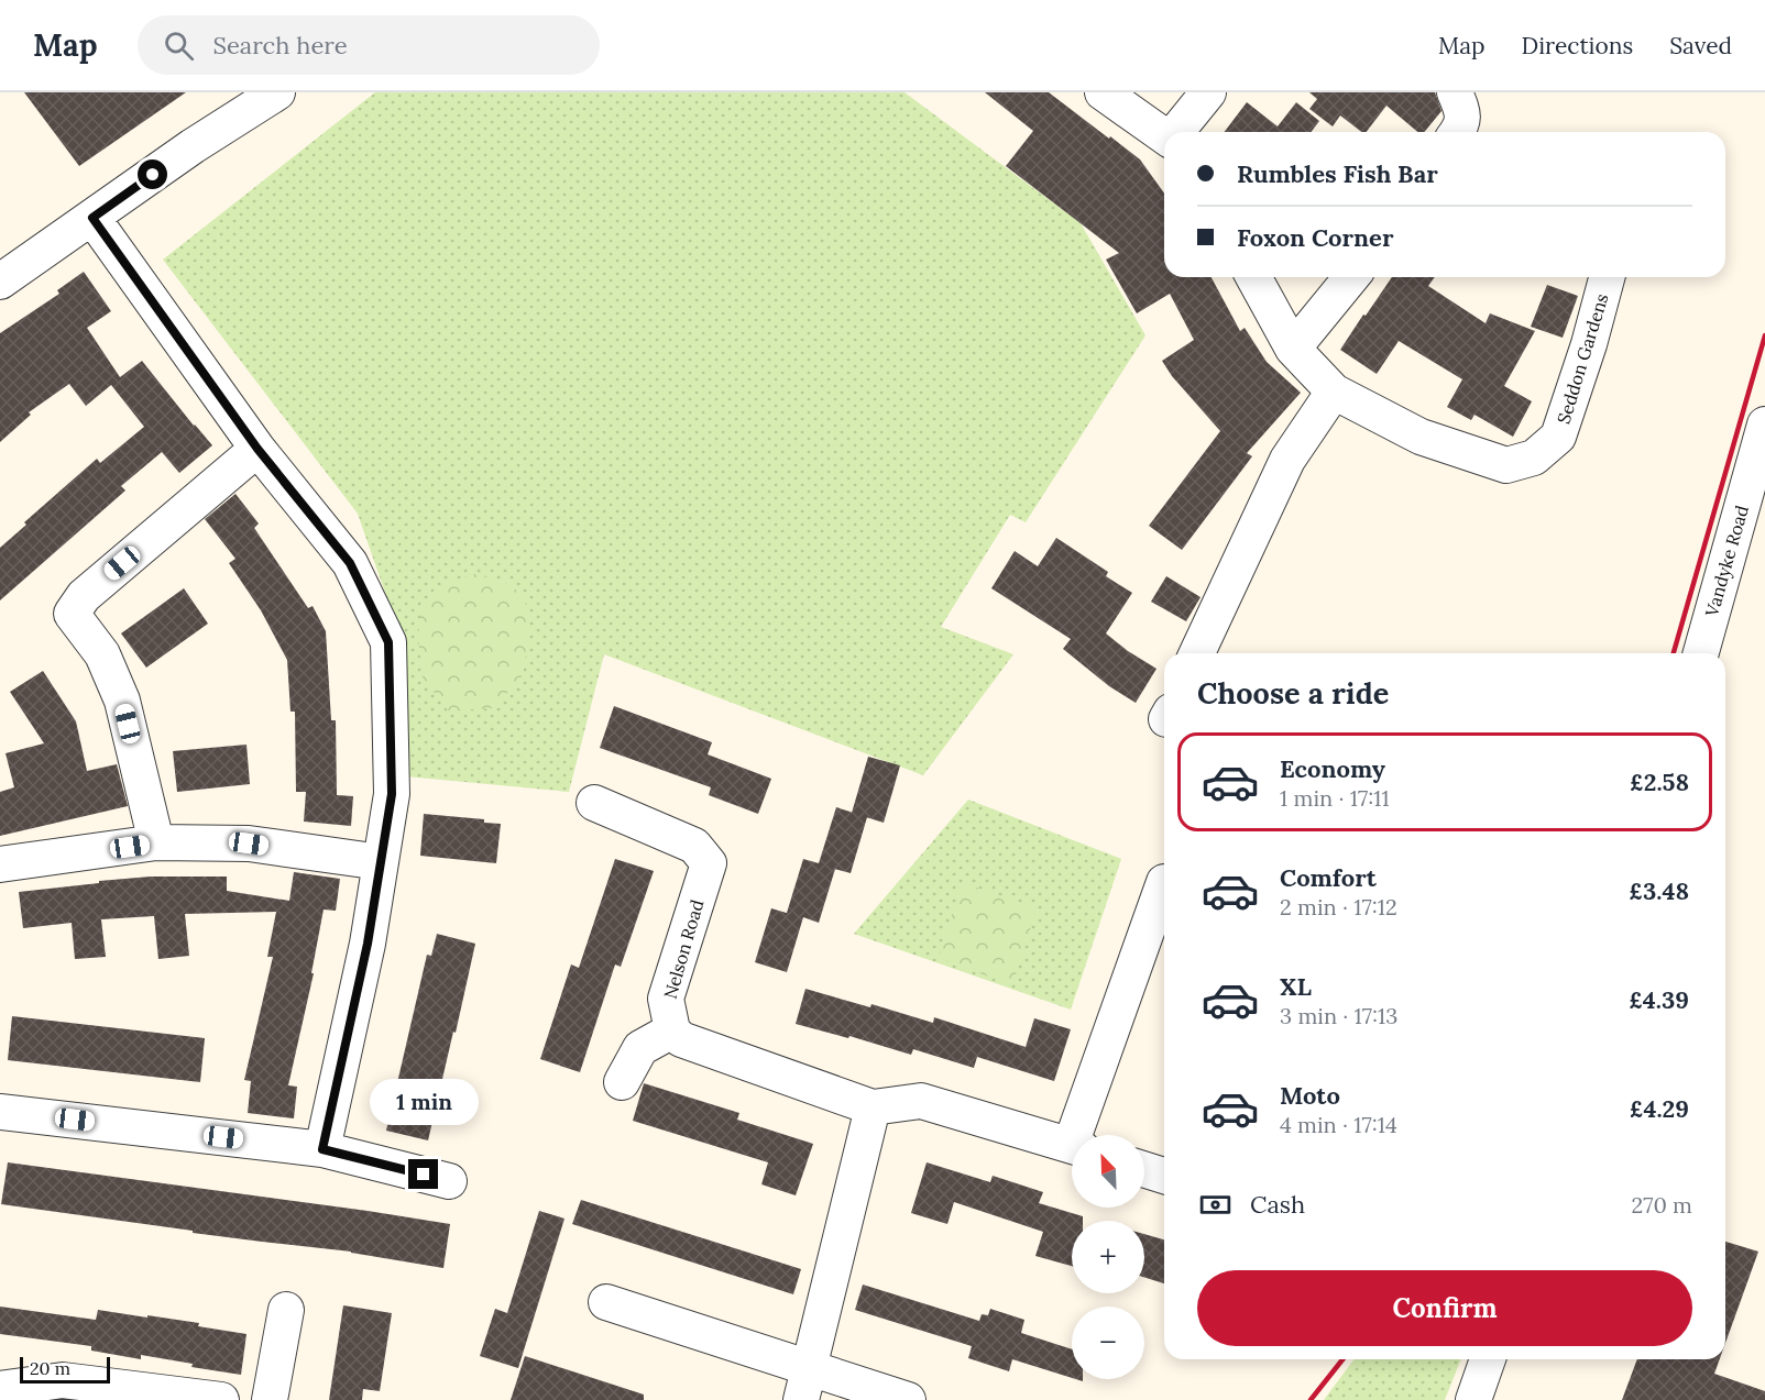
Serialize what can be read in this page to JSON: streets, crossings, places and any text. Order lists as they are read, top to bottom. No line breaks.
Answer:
{"streets":{"street":["Seddon Gardens","Vandyke Road","Nelson Road"]},"scale_bar":"20 m","north":"top left","page":{"header":"Map","search":"Search here","nav":["Map","Directions","Saved"],"banner":["Rumbles Fish Bar","Foxon Corner"],"heading":"Choose a ride","list":[{"name":"Economy","note":"1 min · 17:11","value":"£2.58"},{"name":"Comfort","note":"2 min · 17:12","value":"£3.48"},{"name":"XL","note":"3 min · 17:13","value":"£4.39"},{"name":"Moto","note":"4 min · 17:14","value":"£4.29"}],"bubble":"1 min","map_buttons":["+","−"],"pay":["Cash","270 m"],"buttons":"Confirm","scale":"20 m"}}
